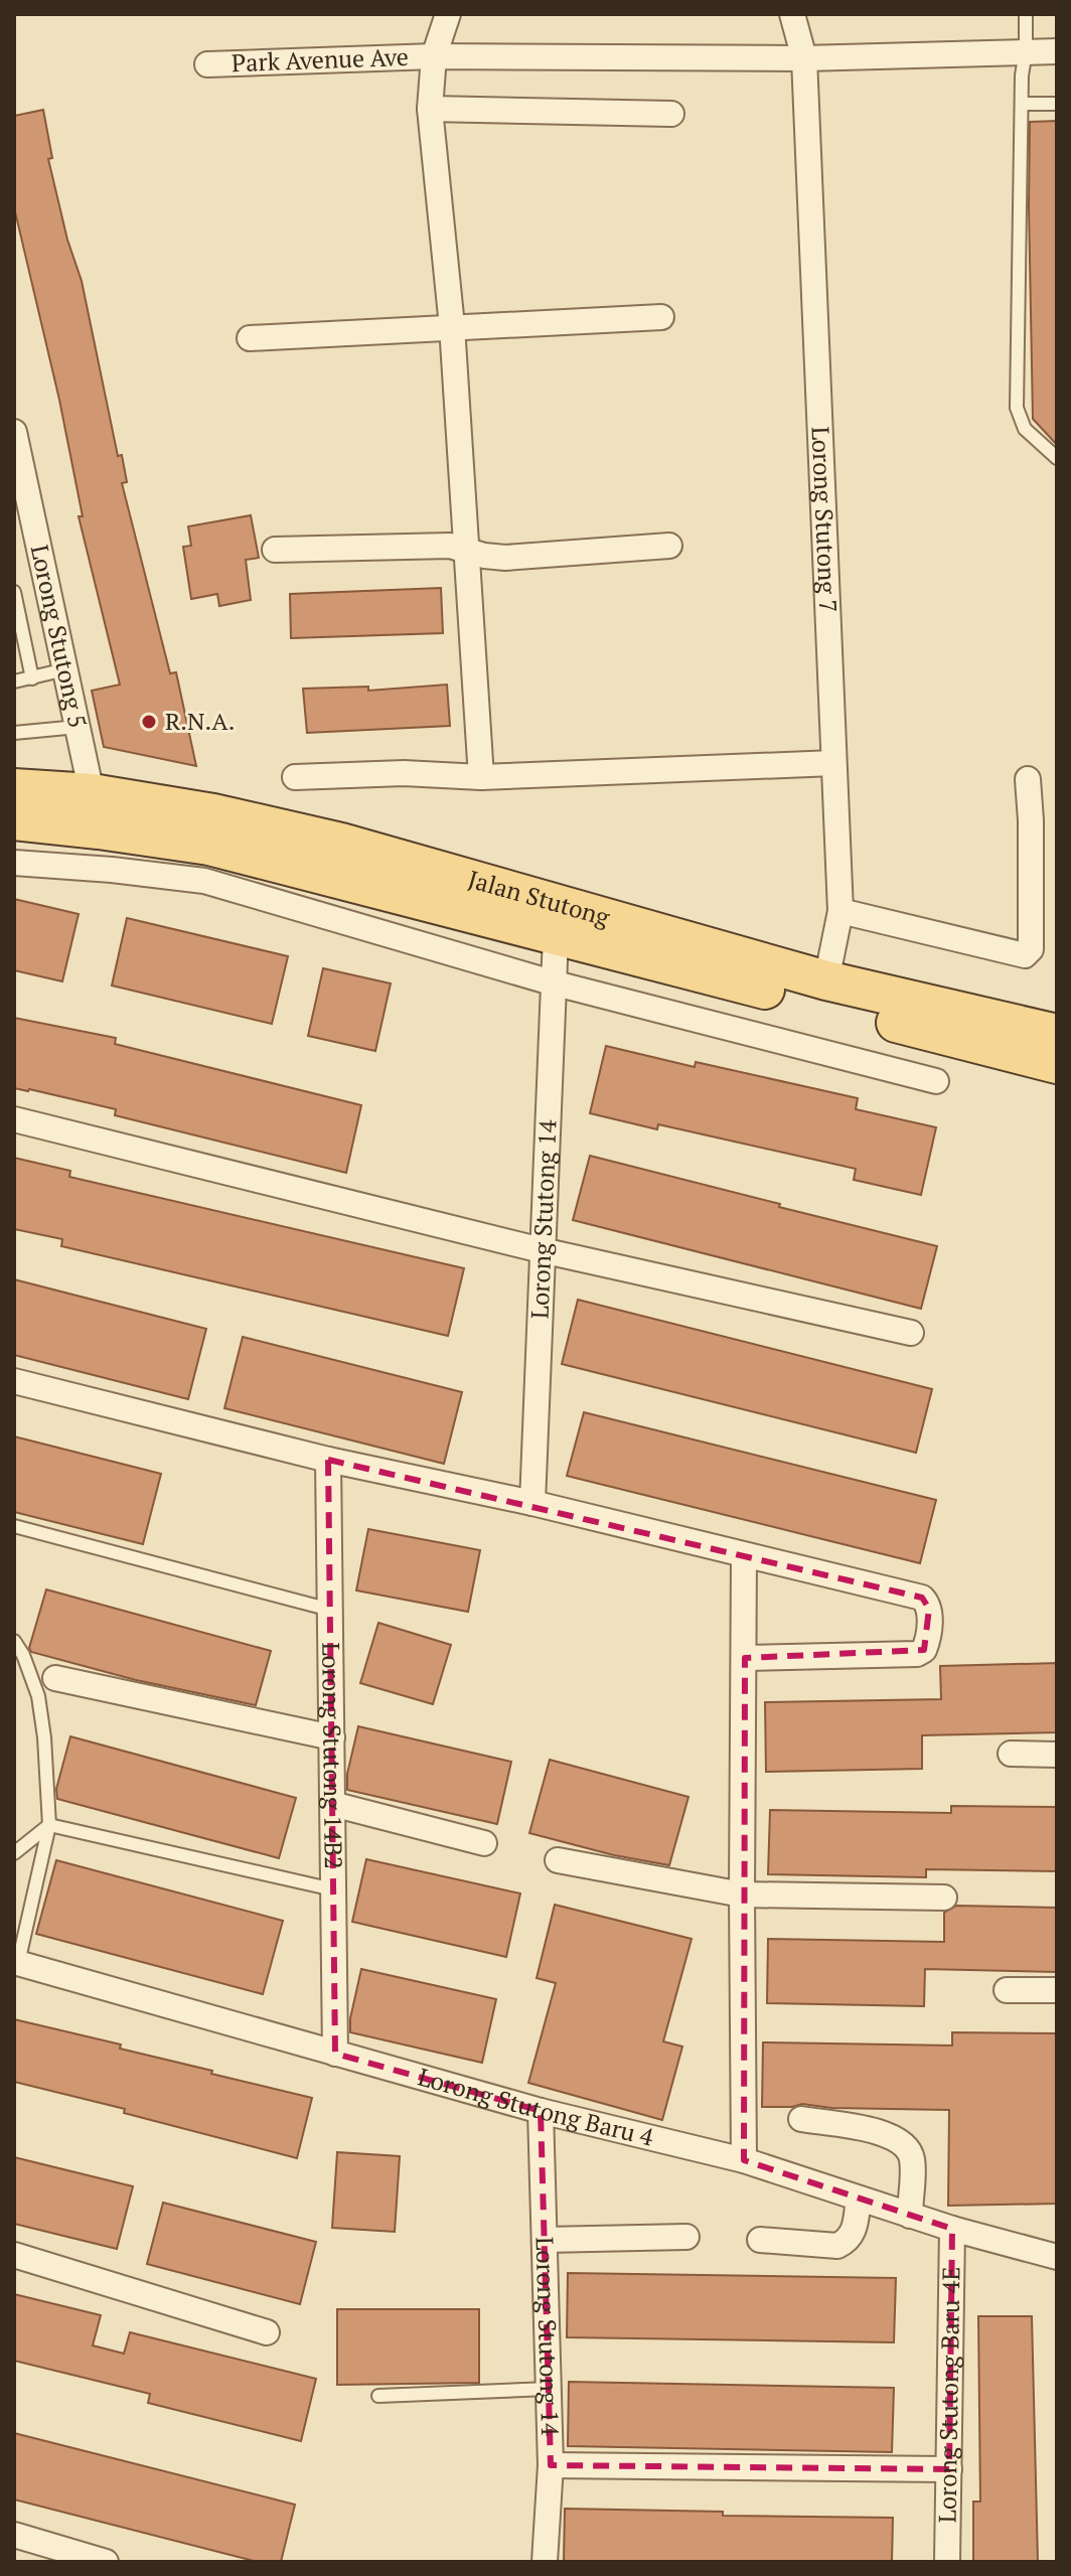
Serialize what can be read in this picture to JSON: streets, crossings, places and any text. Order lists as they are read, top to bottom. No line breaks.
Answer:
{"streets":{"main road":["Jalan Stutong"],"street":["Park Avenue Ave","Lorong Stutong 7","Lorong Stutong 5","Lorong Stutong 14","Lorong Stutong 14B2","Lorong Stutong Baru 4","Lorong Stutong Baru 4E"]},"crossings":[["Park Avenue Ave","Lorong Stutong 7"],["Lorong Stutong 7","Jalan Stutong"],["Lorong Stutong 5","Jalan Stutong"],["Jalan Stutong","Lorong Stutong 14"],["Lorong Stutong 14","Lorong Stutong Baru 4"],["Lorong Stutong 14B2","Lorong Stutong Baru 4"],["Lorong Stutong Baru 4","Lorong Stutong Baru 4E"]],"places":["R.N.A."]}
